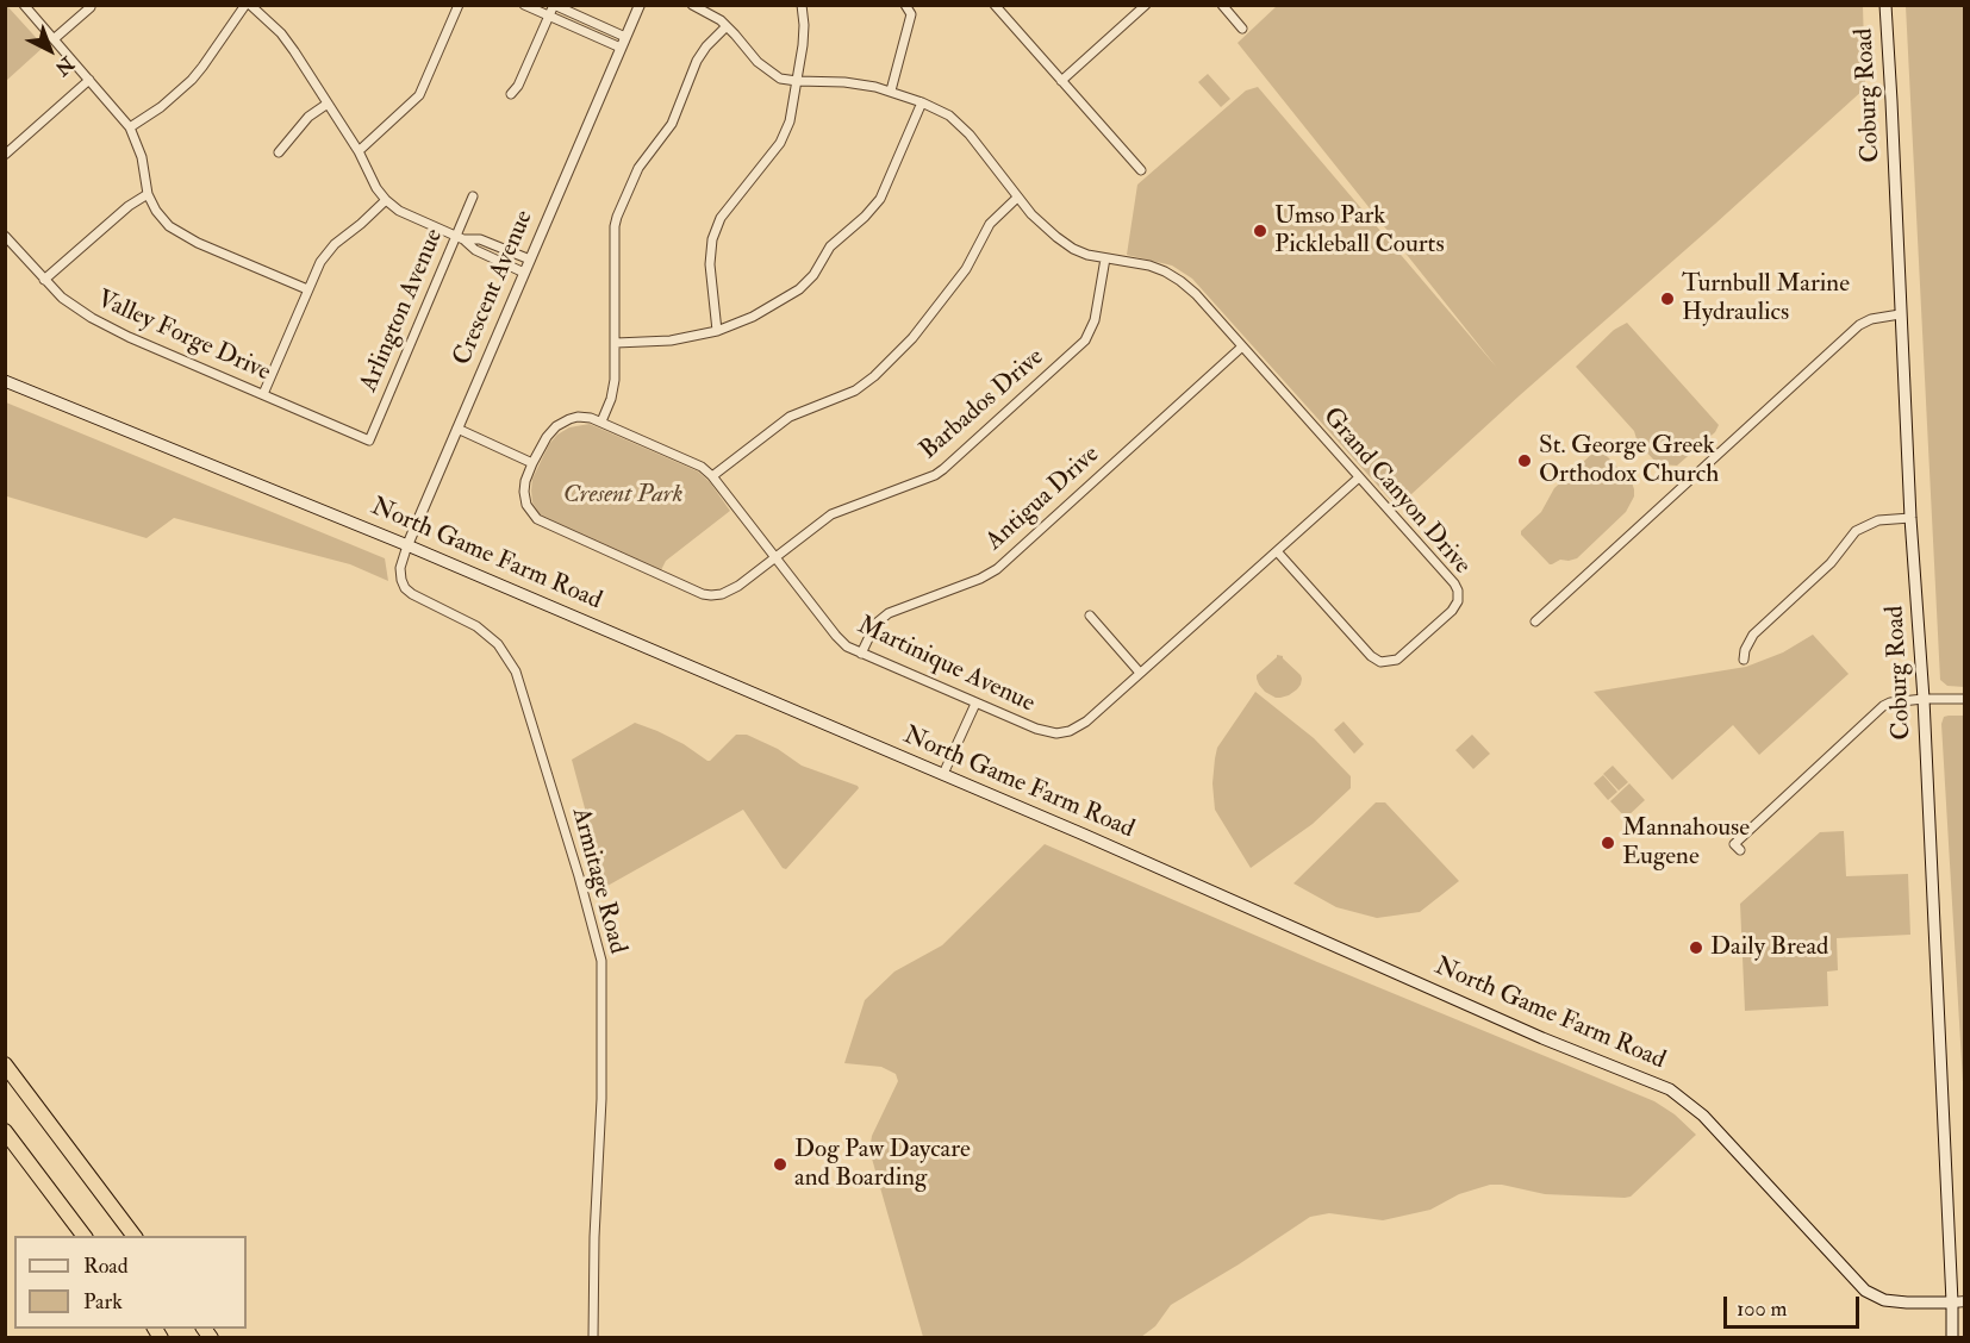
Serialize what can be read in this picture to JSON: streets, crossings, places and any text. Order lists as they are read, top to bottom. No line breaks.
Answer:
{"streets":{"main road":["Coburg Road","North Game Farm Road"],"street":["Crescent Avenue","Arlington Avenue","Valley Forge Drive","Barbados Drive","Grand Canyon Drive","Antigua Drive","Martinique Avenue","Armitage Road"]},"crossings":[["Coburg Road","North Game Farm Road"],["Crescent Avenue","North Game Farm Road"],["Crescent Avenue","Armitage Road"],["Arlington Avenue","Valley Forge Drive"],["Barbados Drive","Grand Canyon Drive"],["Barbados Drive","Martinique Avenue"],["Grand Canyon Drive","Antigua Drive"],["Grand Canyon Drive","Martinique Avenue"],["Antigua Drive","Martinique Avenue"],["North Game Farm Road","Armitage Road"]],"parks":["Cresent Park"],"places":["Umso Park Pickleball Courts","Turnbull Marine Hydraulics","St. George Greek Orthodox Church","Mannahouse Eugene","Daily Bread","Dog Paw Daycare and Boarding"],"legend":["Road","Park"],"scale_bar":"100 m","north":"bottom right"}
